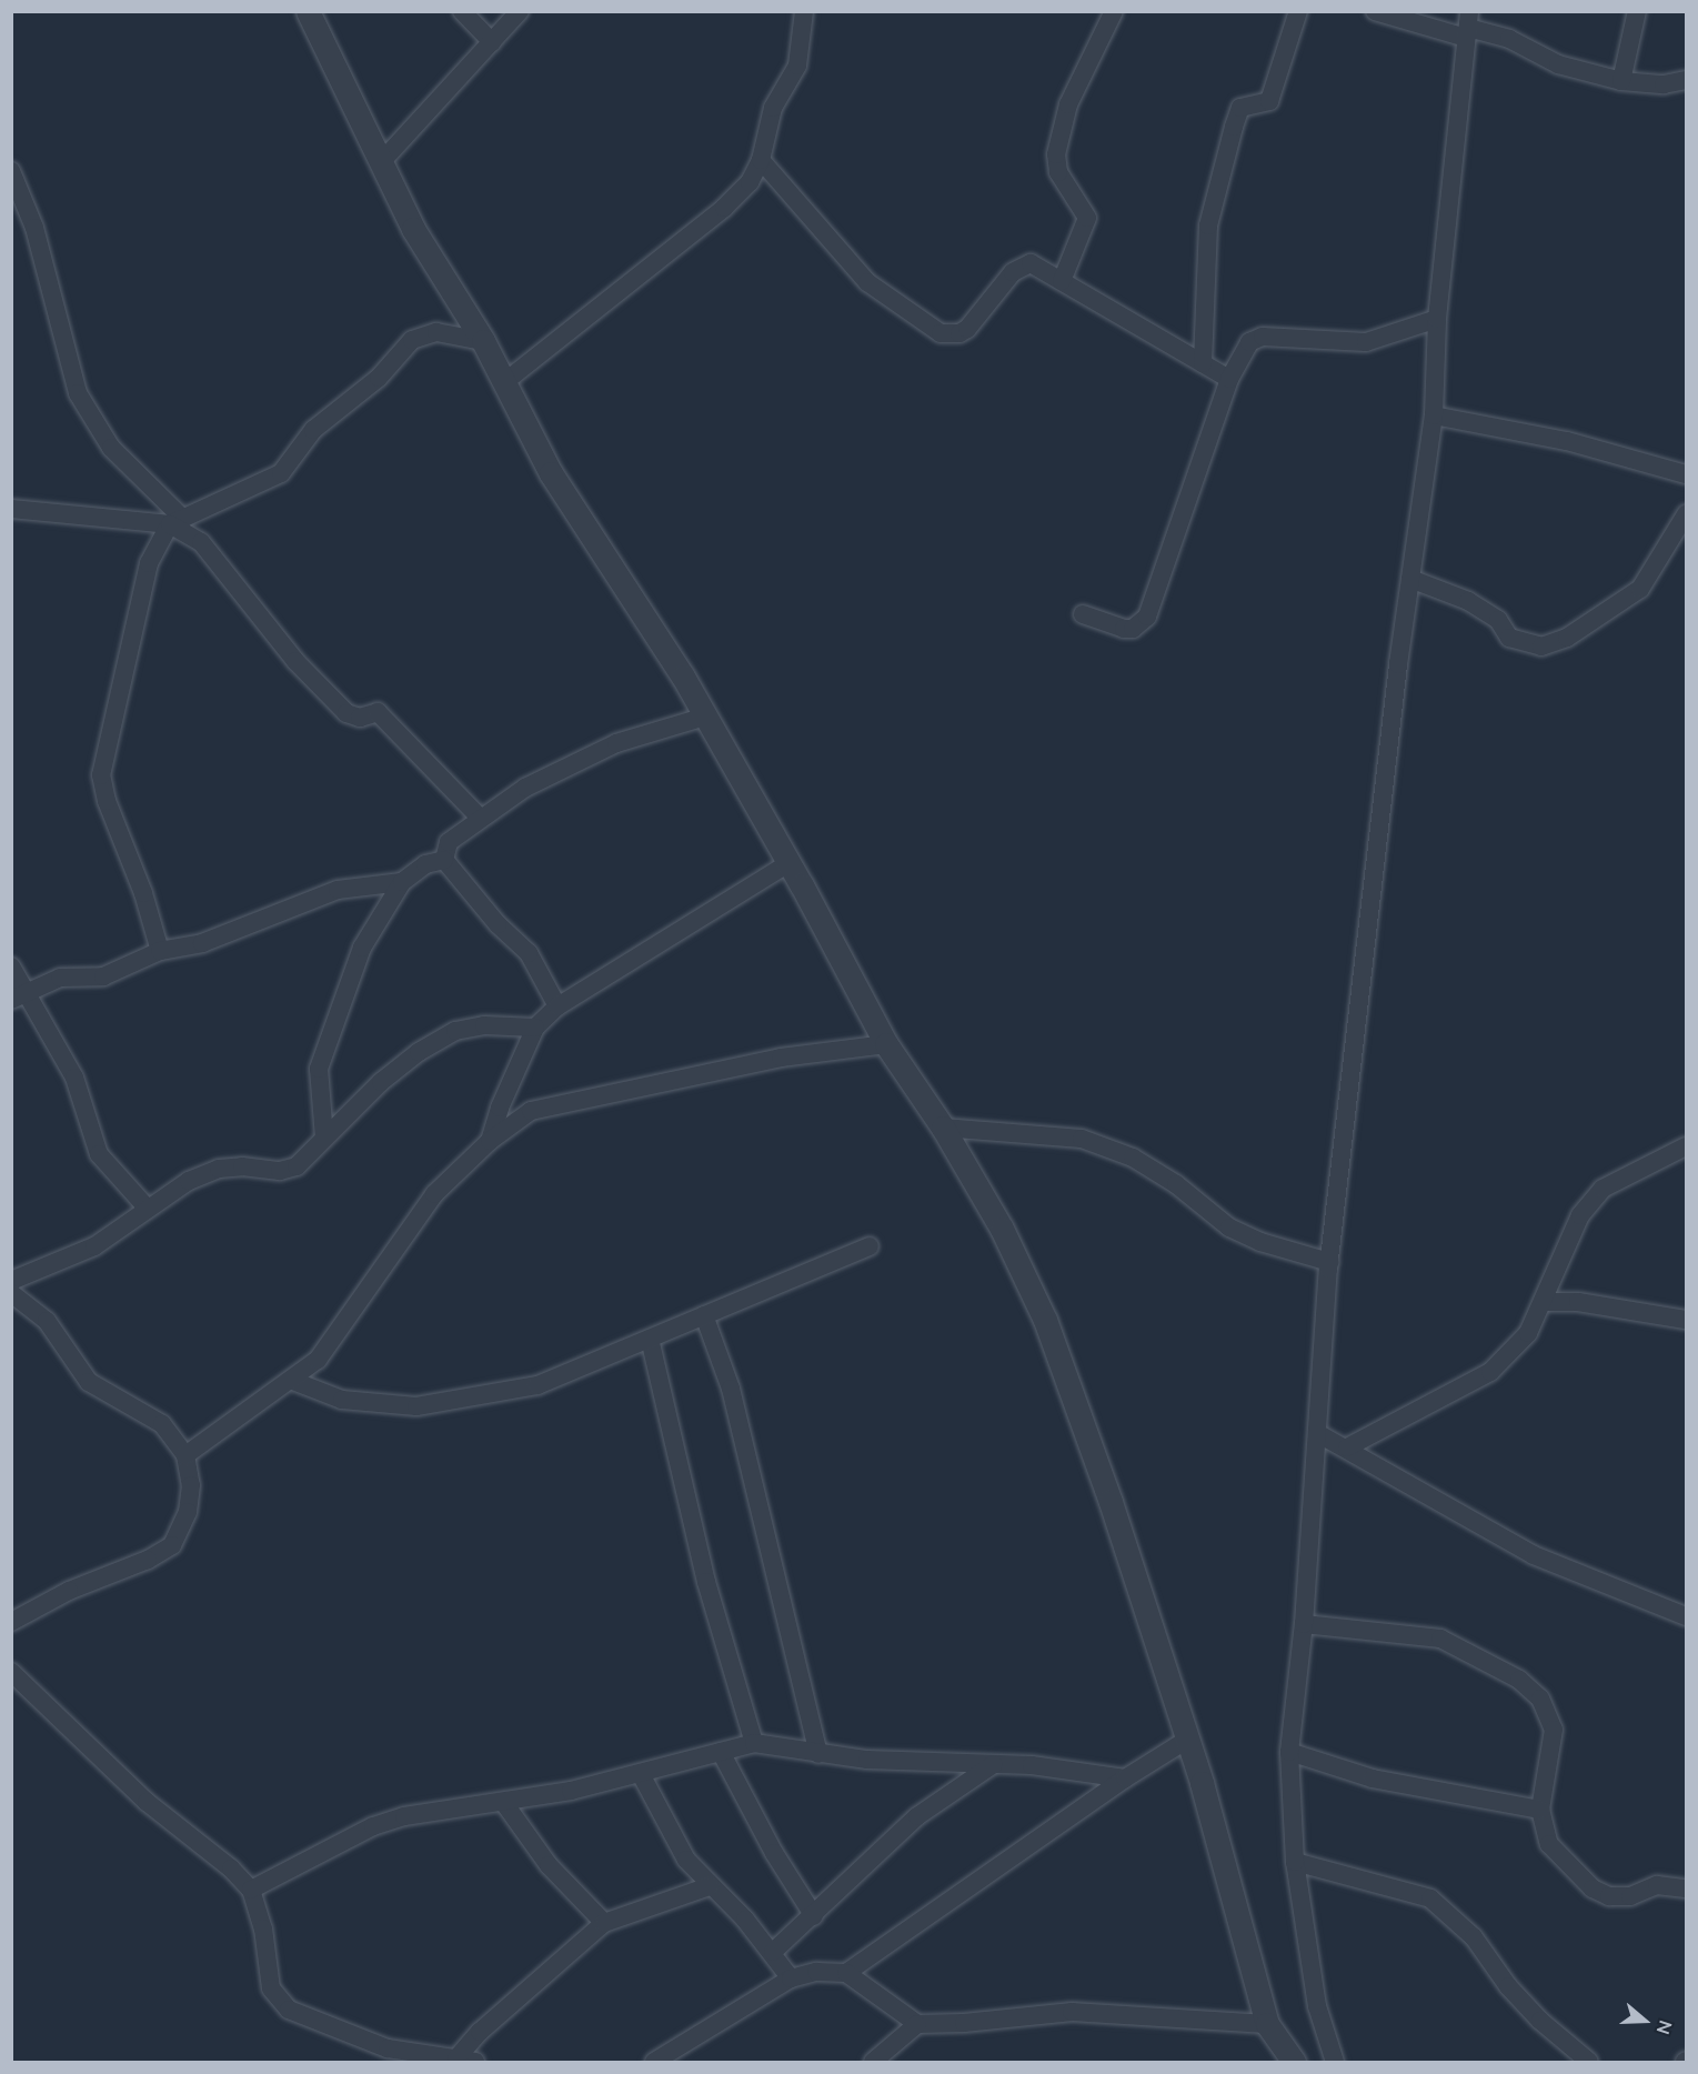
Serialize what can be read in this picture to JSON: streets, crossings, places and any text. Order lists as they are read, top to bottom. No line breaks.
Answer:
{"north":"right"}
